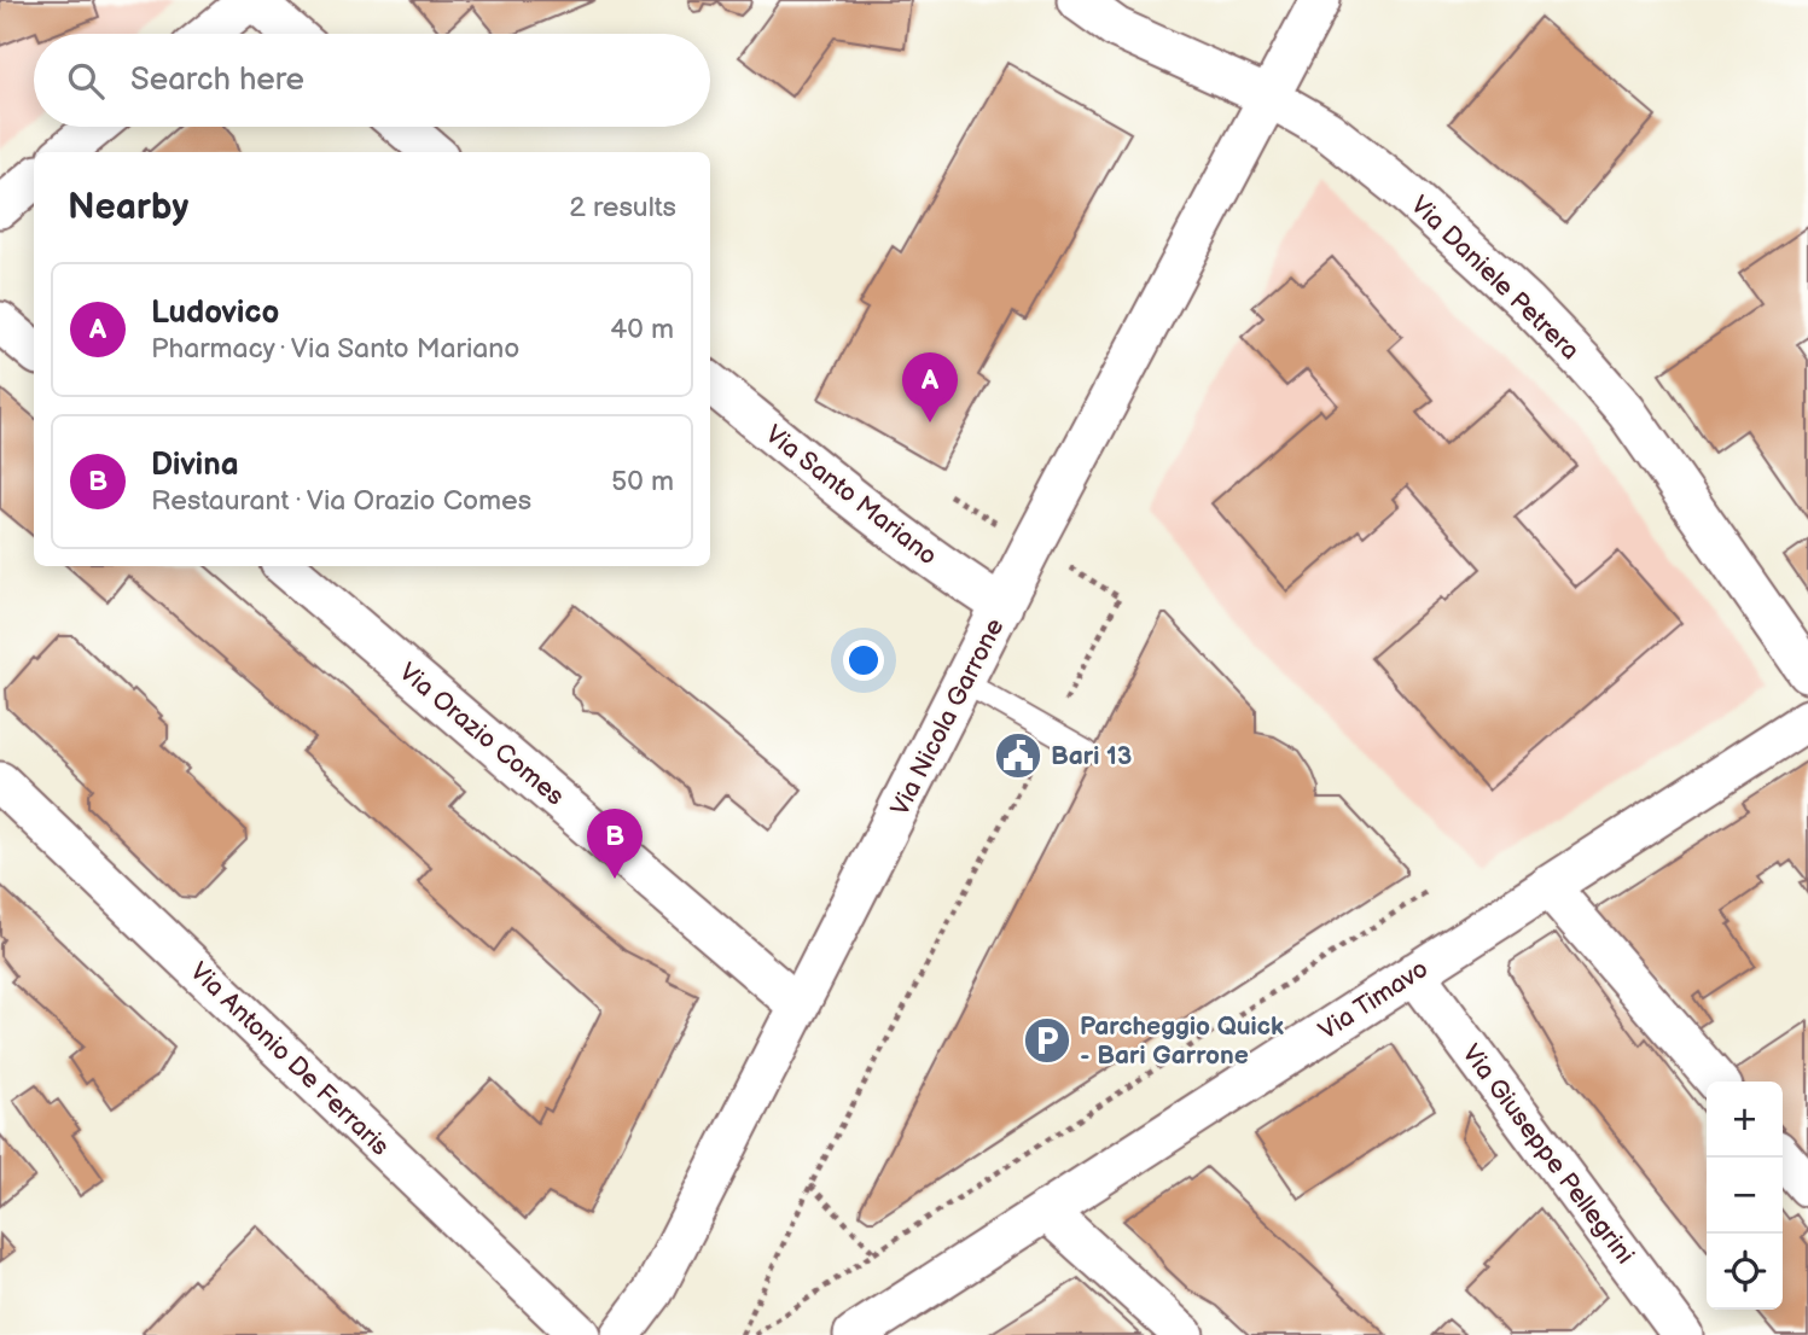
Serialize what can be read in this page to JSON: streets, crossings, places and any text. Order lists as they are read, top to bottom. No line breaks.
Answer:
{"streets":{"street":["Via Daniele Petrera","Via Santo Mariano","Via Nicola Garrone","Via Orazio Comes","Via Timavo","Via Antonio De Ferraris","Via Giuseppe Pellegrini"]},"crossings":[["Via Daniele Petrera","Via Nicola Garrone"],["Via Santo Mariano","Via Nicola Garrone"],["Via Nicola Garrone","Via Orazio Comes"],["Via Timavo","Via Giuseppe Pellegrini"]],"places":{"public building":["Bari 13"],"parking":["Parcheggio Quick - Bari Garrone"]},"page":{"search":"Search here","heading":["Nearby","2 results"],"list":[{"mark":"A","name":"Ludovico","note":"Pharmacy · Via Santo Mariano","value":"40 m"},{"mark":"B","name":"Divina","note":"Restaurant · Via Orazio Comes","value":"50 m"}],"pins":["A","B"],"map_buttons":["+","−"]}}
